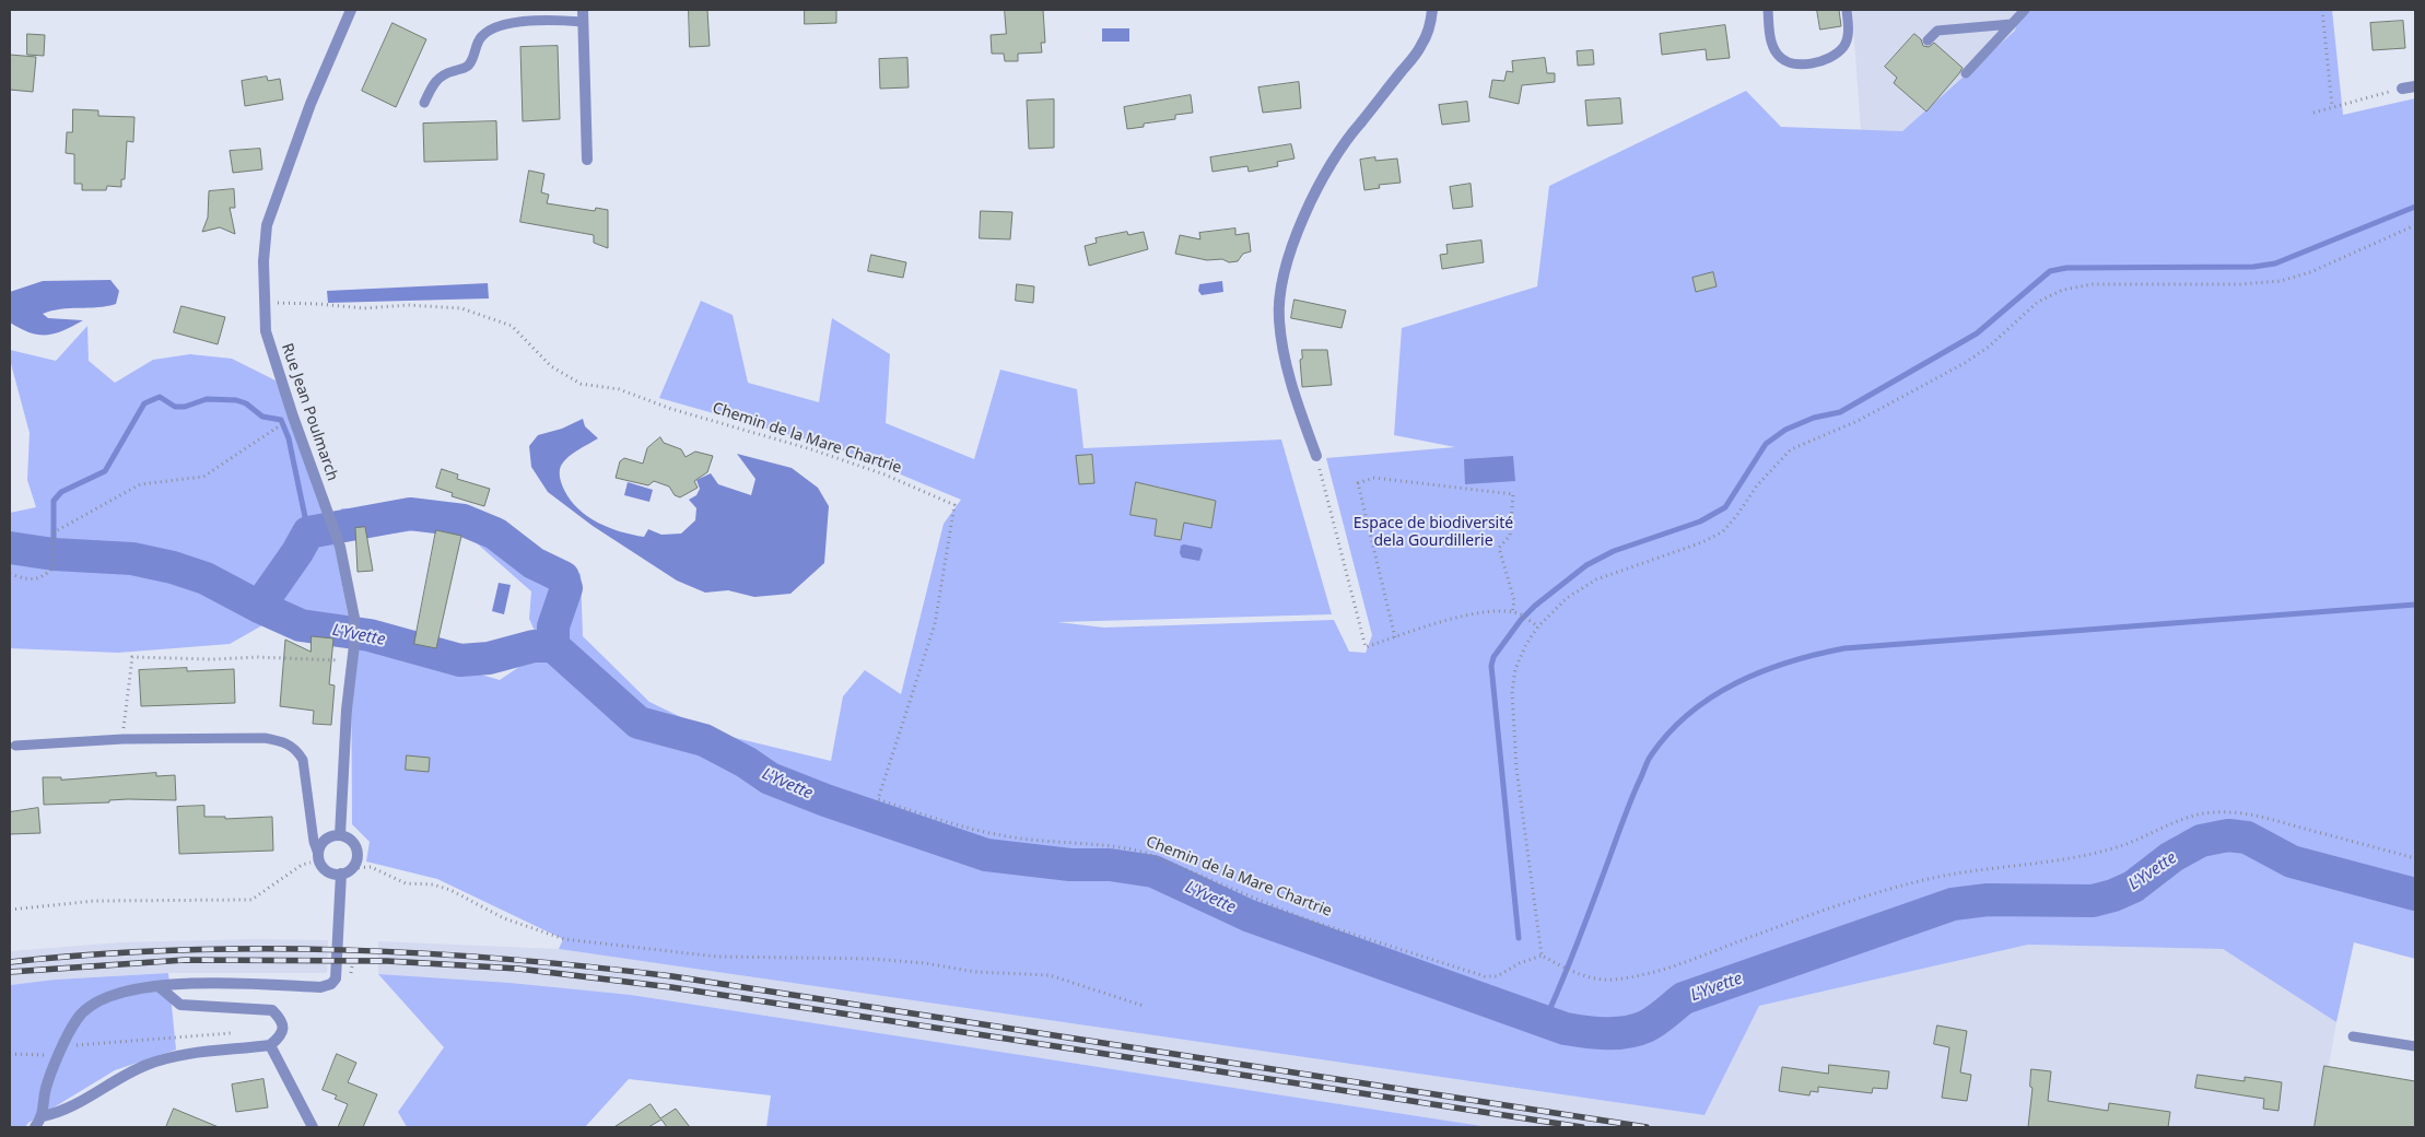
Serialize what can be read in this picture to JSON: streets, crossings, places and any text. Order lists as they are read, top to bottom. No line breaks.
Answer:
{"streets":{"street":["Rue Jean Poulmarch"],"path":["Chemin de la Mare Chartrie"]},"crossings":[["Rue Jean Poulmarch","Chemin de la Mare Chartrie"]],"water":["L'Yvette"],"parks":["Espace de biodiversité dela Gourdillerie"]}
